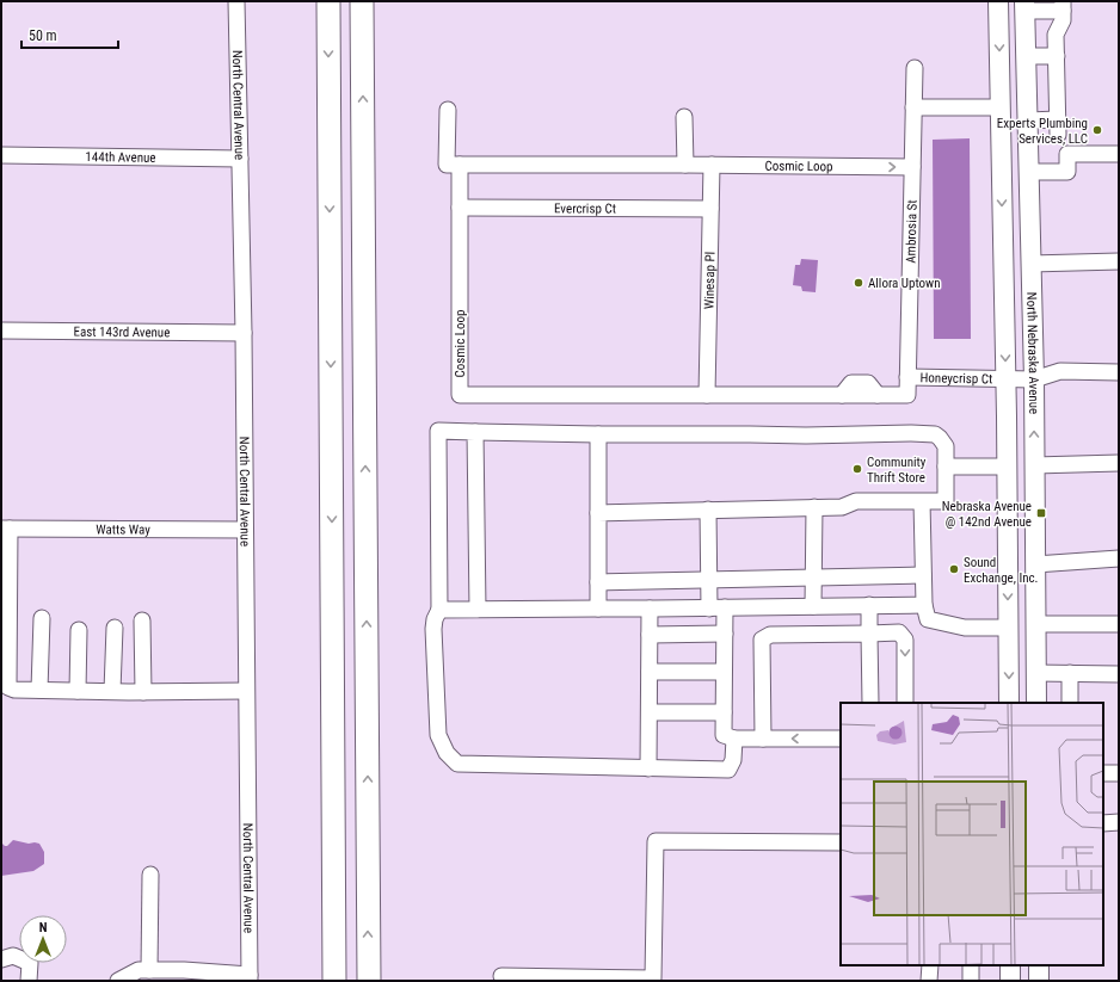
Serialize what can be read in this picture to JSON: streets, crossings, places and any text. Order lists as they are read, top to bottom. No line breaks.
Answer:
{"streets":{"main road":["North Nebraska Avenue"],"street":["North Central Avenue","144th Avenue","Cosmic Loop","Evercrisp Ct","Ambrosia St","Winesap Pl","East 143rd Avenue","Honeycrisp Ct","Watts Way"]},"crossings":[["North Central Avenue","144th Avenue"],["North Central Avenue","East 143rd Avenue"],["North Central Avenue","Watts Way"],["Cosmic Loop","Evercrisp Ct"],["Cosmic Loop","Ambrosia St"],["Cosmic Loop","Winesap Pl"],["Evercrisp Ct","Winesap Pl"],["Ambrosia St","Honeycrisp Ct"],["North Nebraska Avenue","Honeycrisp Ct"]],"places":{"other":["Experts Plumbing Services, LLC","Allora Uptown","Community Thrift Store","Sound Exchange, Inc."],"transit":["Nebraska Avenue @ 142nd Avenue"]},"scale_bar":"50 m","north":"top"}
